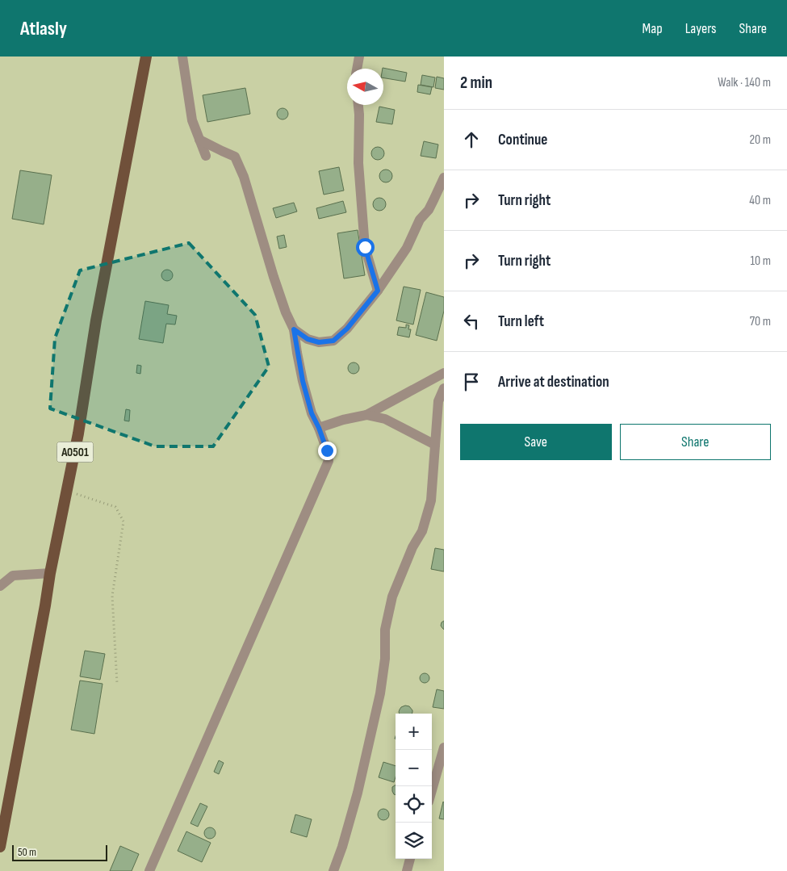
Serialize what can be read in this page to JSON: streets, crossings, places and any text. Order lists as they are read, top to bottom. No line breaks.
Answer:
{"streets":{"highway":["A0501"]},"scale_bar":"50 m","north":"left","page":{"header":"Atlasly","nav":["Map","Layers","Share"],"heading":["2 min","Walk · 140 m"],"list":[["Continue","20 m"],["Turn right","40 m"],["Turn right","10 m"],["Turn left","70 m"],"Arrive at destination"],"buttons":["Save","Share"],"map_buttons":["+","−"],"scale":"50 m"}}
